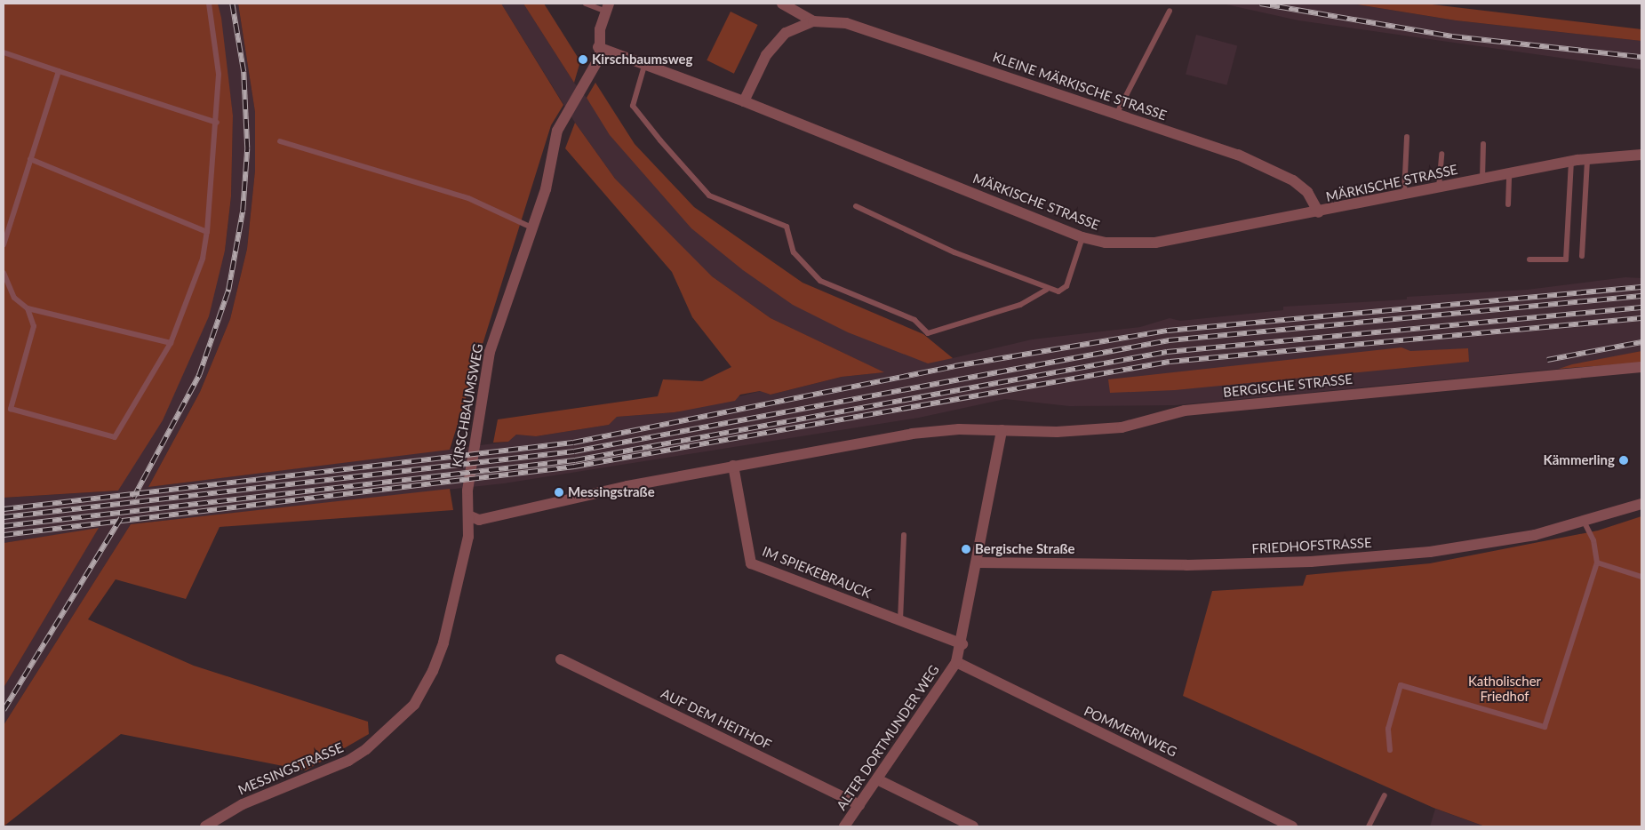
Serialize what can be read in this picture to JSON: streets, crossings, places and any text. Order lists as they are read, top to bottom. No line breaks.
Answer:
{"streets":{"street":["KLEINE MÄRKISCHE STRASSE","MÄRKISCHE STRASSE","BERGISCHE STRASSE","KIRSCHBAUMSWEG","FRIEDHOFSTRASSE","IM SPIEKEBRAUCK","AUF DEM HEITHOF","POMMERNWEG","ALTER DORTMUNDER WEG","MESSINGSTRASSE"]},"crossings":[["KLEINE MÄRKISCHE STRASSE","MÄRKISCHE STRASSE"],["MÄRKISCHE STRASSE","KIRSCHBAUMSWEG"],["BERGISCHE STRASSE","KIRSCHBAUMSWEG"],["BERGISCHE STRASSE","IM SPIEKEBRAUCK"],["BERGISCHE STRASSE","ALTER DORTMUNDER WEG"],["BERGISCHE STRASSE","MESSINGSTRASSE"],["KIRSCHBAUMSWEG","MESSINGSTRASSE"],["FRIEDHOFSTRASSE","ALTER DORTMUNDER WEG"],["IM SPIEKEBRAUCK","ALTER DORTMUNDER WEG"],["AUF DEM HEITHOF","ALTER DORTMUNDER WEG"],["POMMERNWEG","ALTER DORTMUNDER WEG"]],"parks":["Katholischer Friedhof"],"places":["Kirschbaumsweg","Kämmerling","Messingstraße","Bergische Straße"]}
